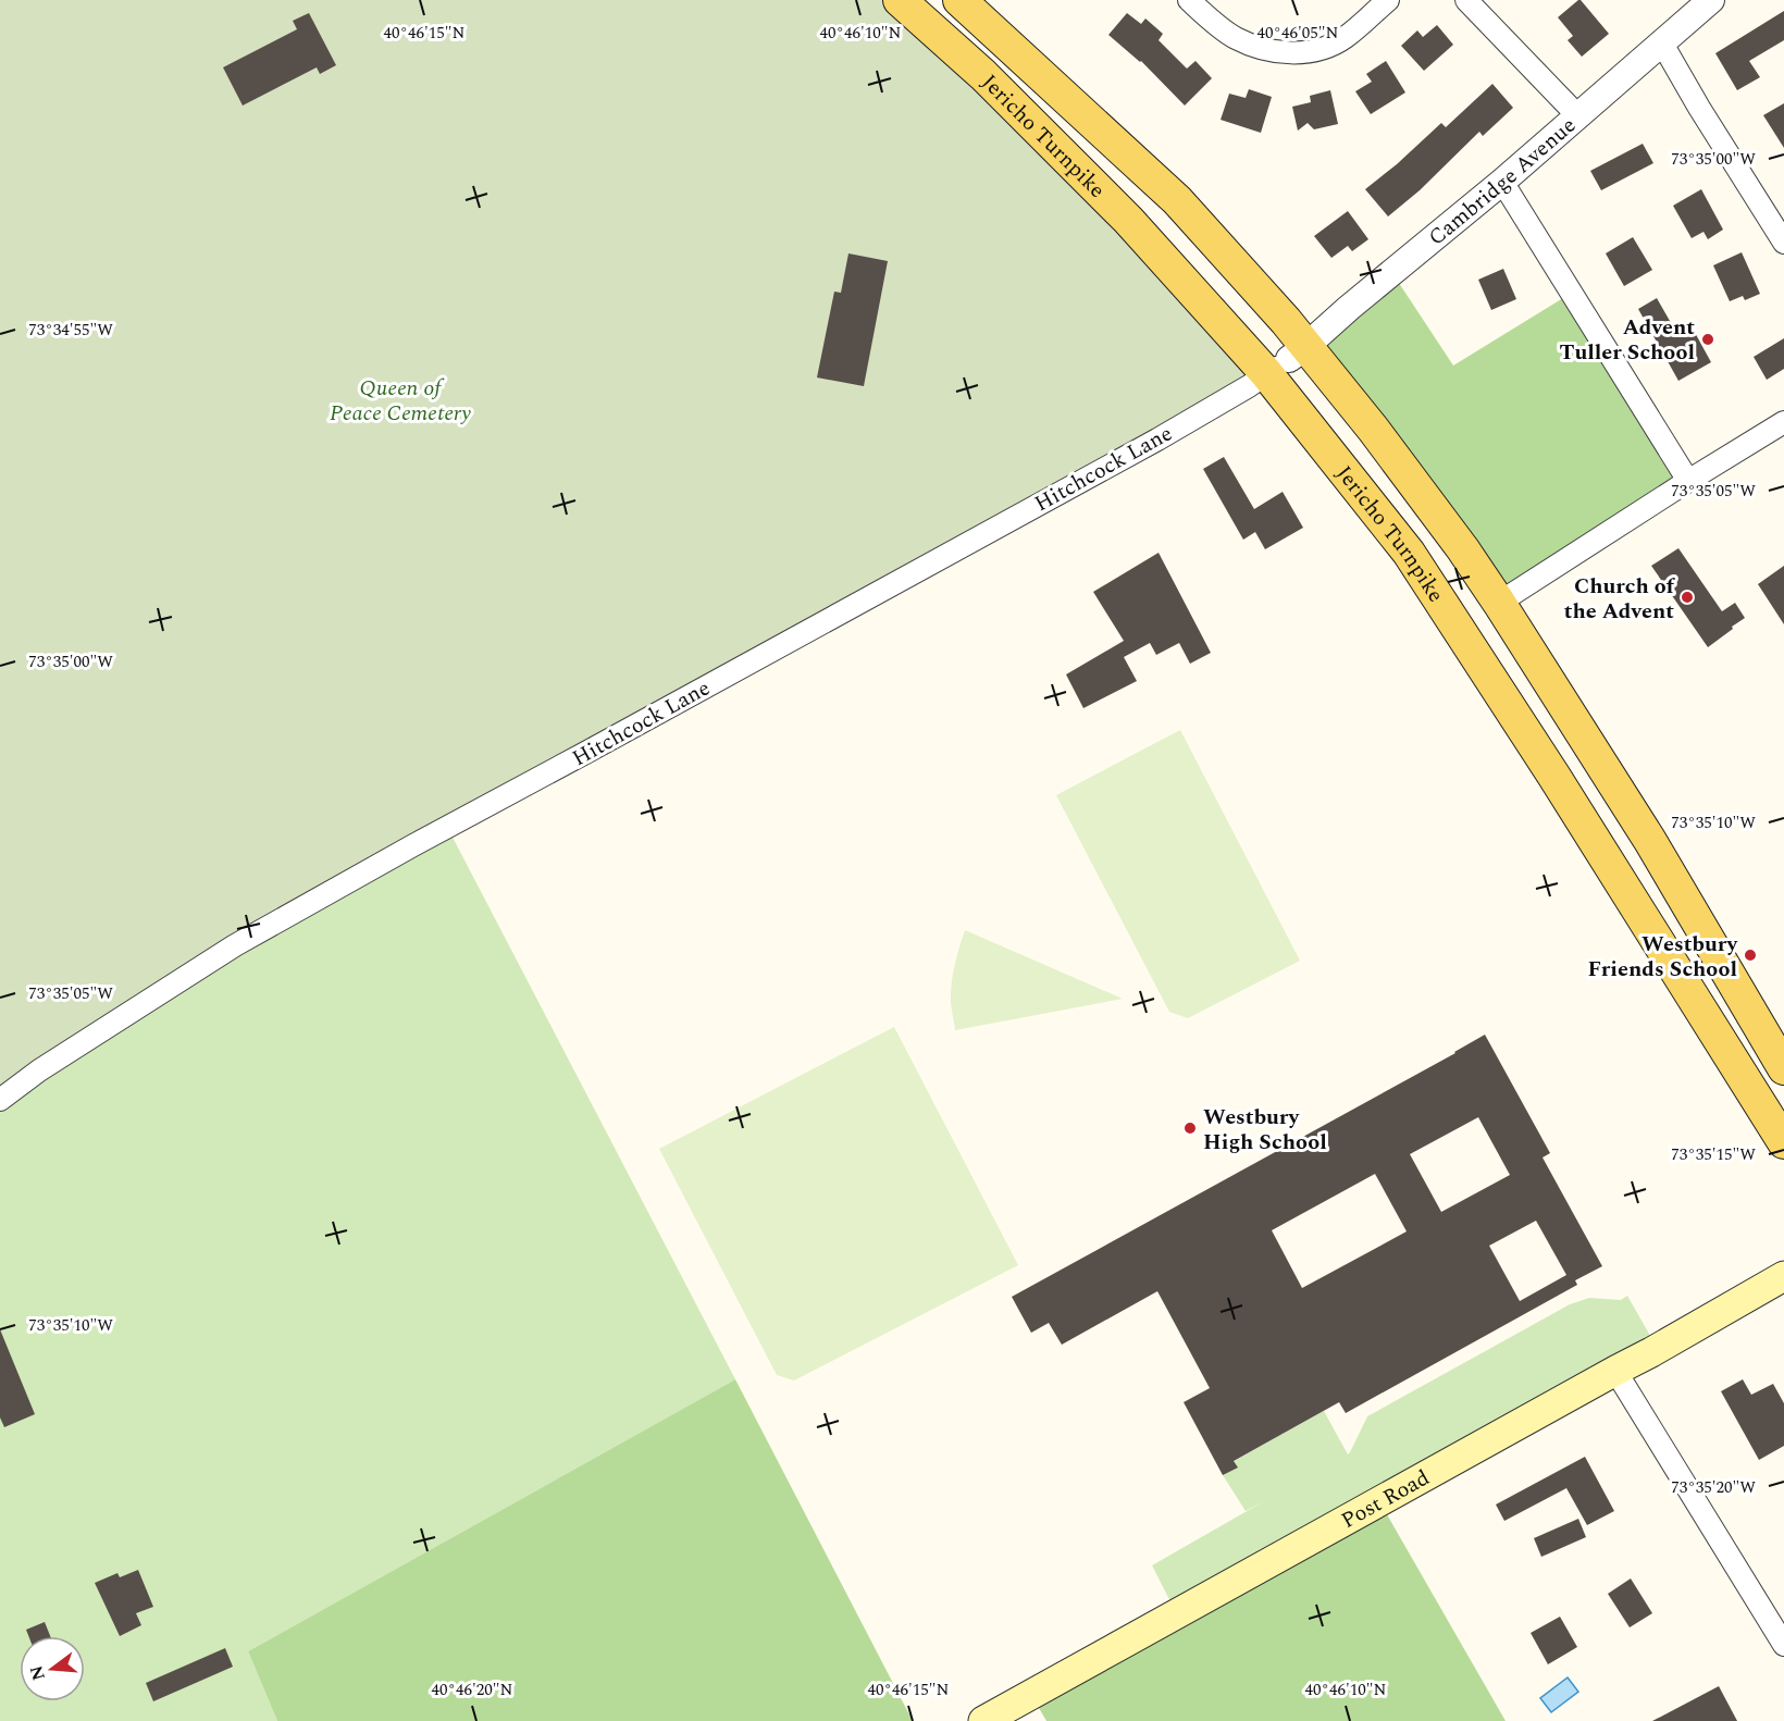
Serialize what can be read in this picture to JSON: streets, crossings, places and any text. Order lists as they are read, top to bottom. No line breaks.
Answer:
{"streets":{"main road":["Jericho Turnpike","Post Road"],"street":["Cambridge Avenue","Hitchcock Lane"]},"crossings":[["Jericho Turnpike","Cambridge Avenue"],["Jericho Turnpike","Hitchcock Lane"],["Cambridge Avenue","Hitchcock Lane"]],"parks":["Queen of Peace Cemetery"],"places":["Advent Tuller School","Church of the Advent","Westbury Friends School","Westbury High School"],"north":"left","coordinates":["40°46'15\"N","40°46'10\"N","40°46'05\"N","73°35'00\"W","73°34'55\"W","73°35'05\"W","73°35'10\"W","73°35'15\"W","73°35'20\"W","40°46'20\"N"]}
